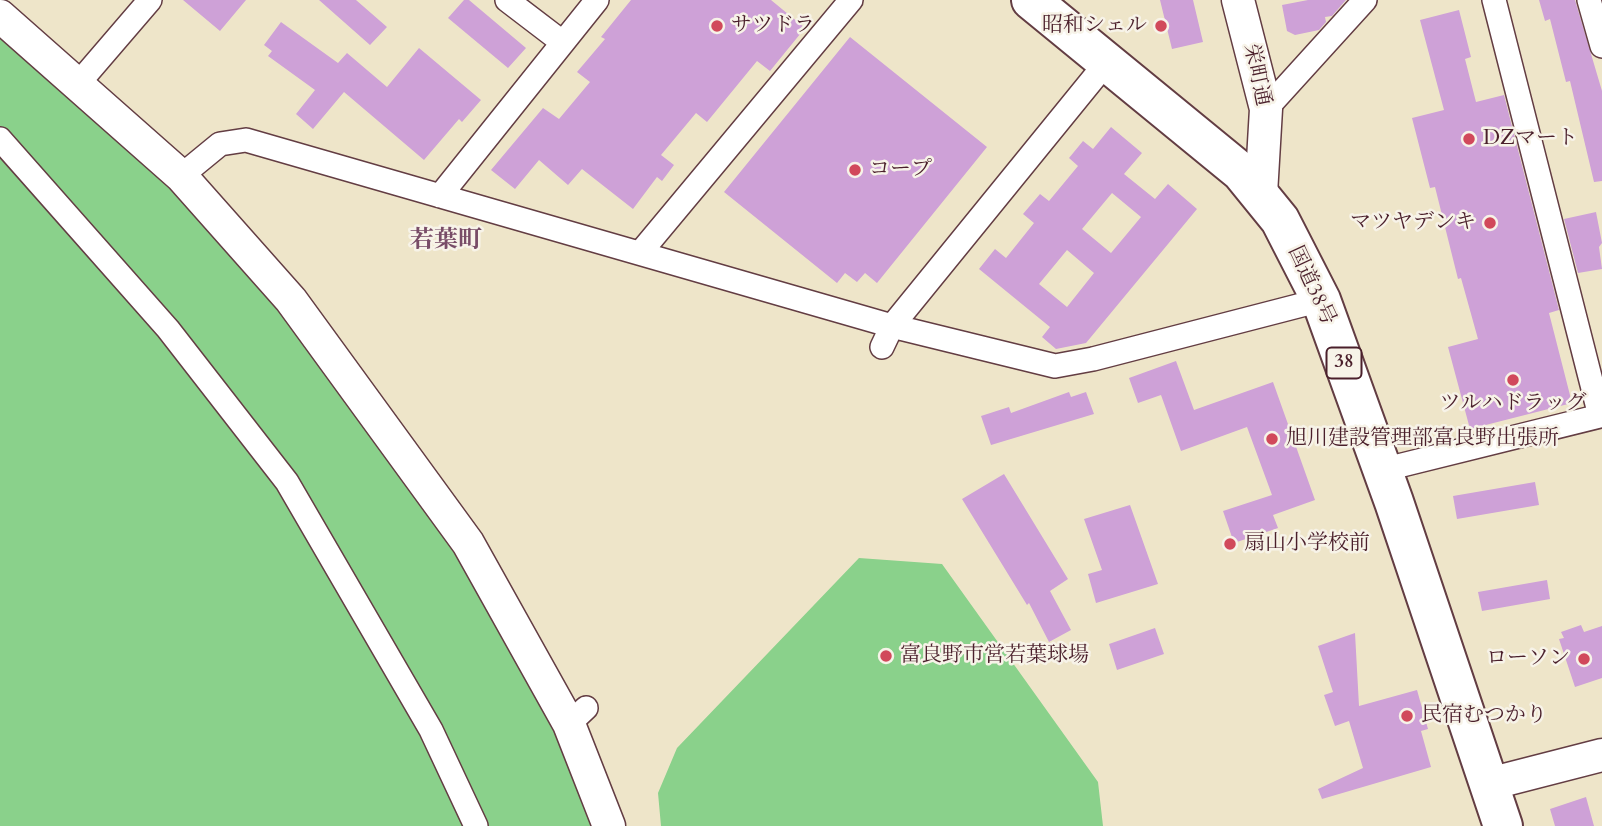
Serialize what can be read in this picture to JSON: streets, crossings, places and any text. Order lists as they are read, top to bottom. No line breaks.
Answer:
{"streets":{"highway":["国道38号","38"],"street":["栄町通"]},"crossings":[["栄町通","国道38号"]],"districts":["若葉町"],"places":["サツドラ","昭和シェル","DZマート","コープ","マツヤデンキ","ツルハドラッグ","旭川建設管理部富良野出張所","扇山小学校前","富良野市営若葉球場","ローソン","民宿むつかり"]}
